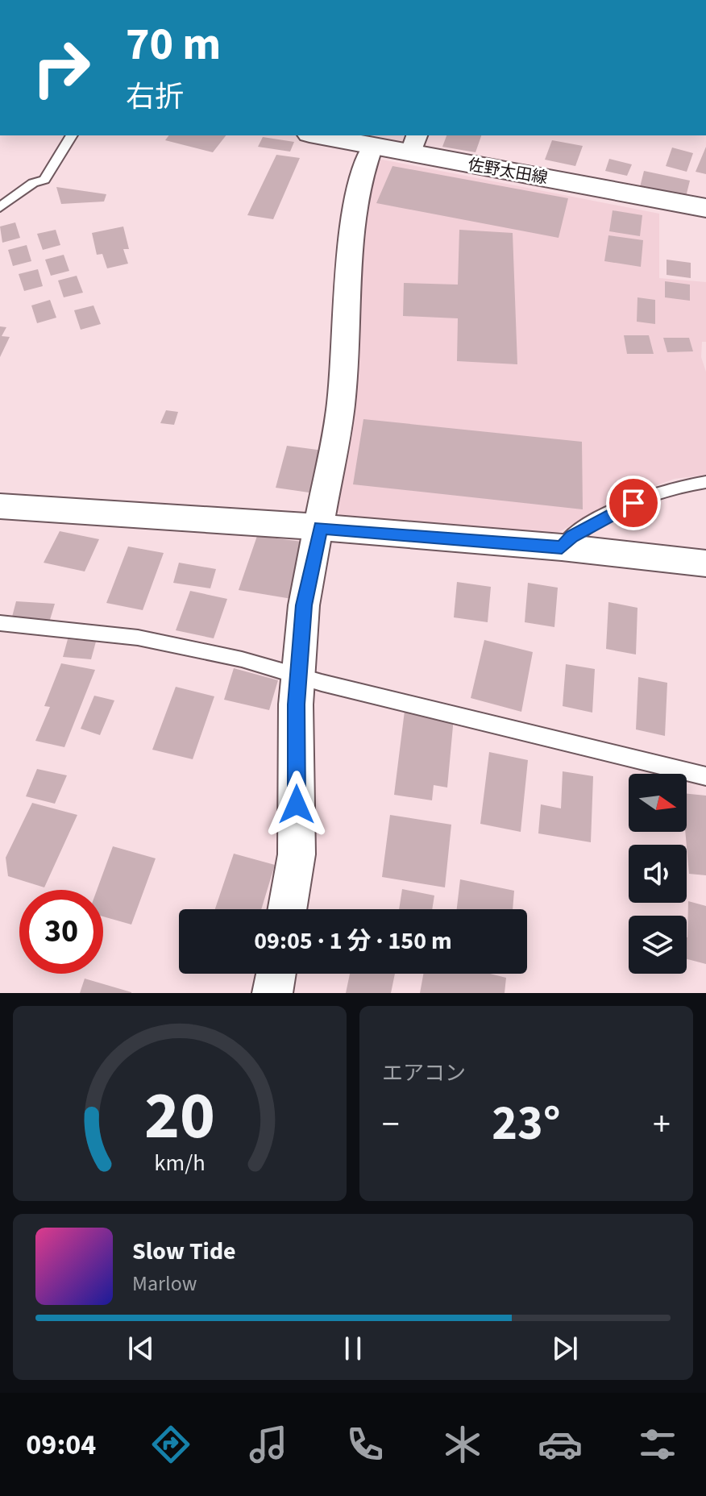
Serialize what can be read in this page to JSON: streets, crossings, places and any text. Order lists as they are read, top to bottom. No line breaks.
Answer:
{"streets":{"main road":["佐野太田線"]},"north":"right","page":{"turn":["70 m","右折"],"limit":"30","trip":"09:05 · 1 分 · 150 m","tile":"エアコン","heat":["−","23°","+"],"song":["Slow Tide","Marlow"],"tabs":"09:04","gauge":["20","km/h"]}}
